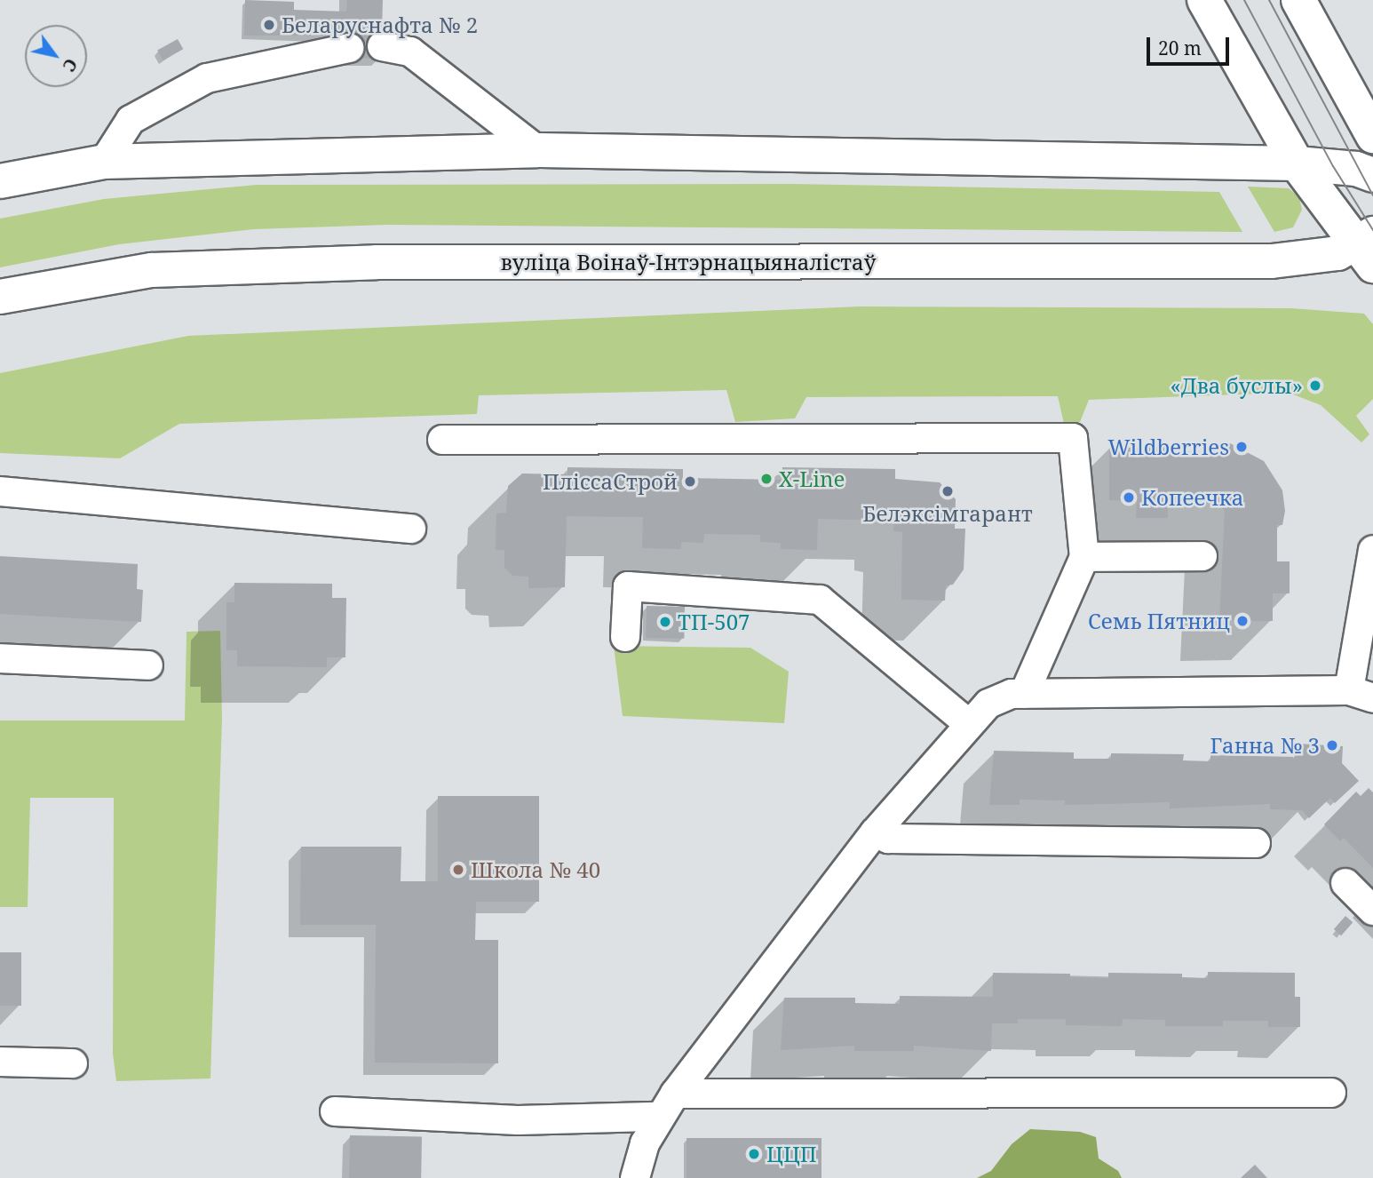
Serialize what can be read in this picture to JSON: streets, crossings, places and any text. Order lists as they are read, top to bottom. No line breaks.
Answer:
{"streets":{"main road":["вуліца Воінаў-Інтэрнацыяналістаў"]},"places":["Беларуснафта № 2","«Два буслы»","Wildberries","X-Line","ПліссаСтрой","Белэксімгарант","Копеечка","Семь Пятниц","ТП-507","Ганна № 3","Школа № 40","ЦЦП"],"scale_bar":"20 m","north":"bottom right"}
